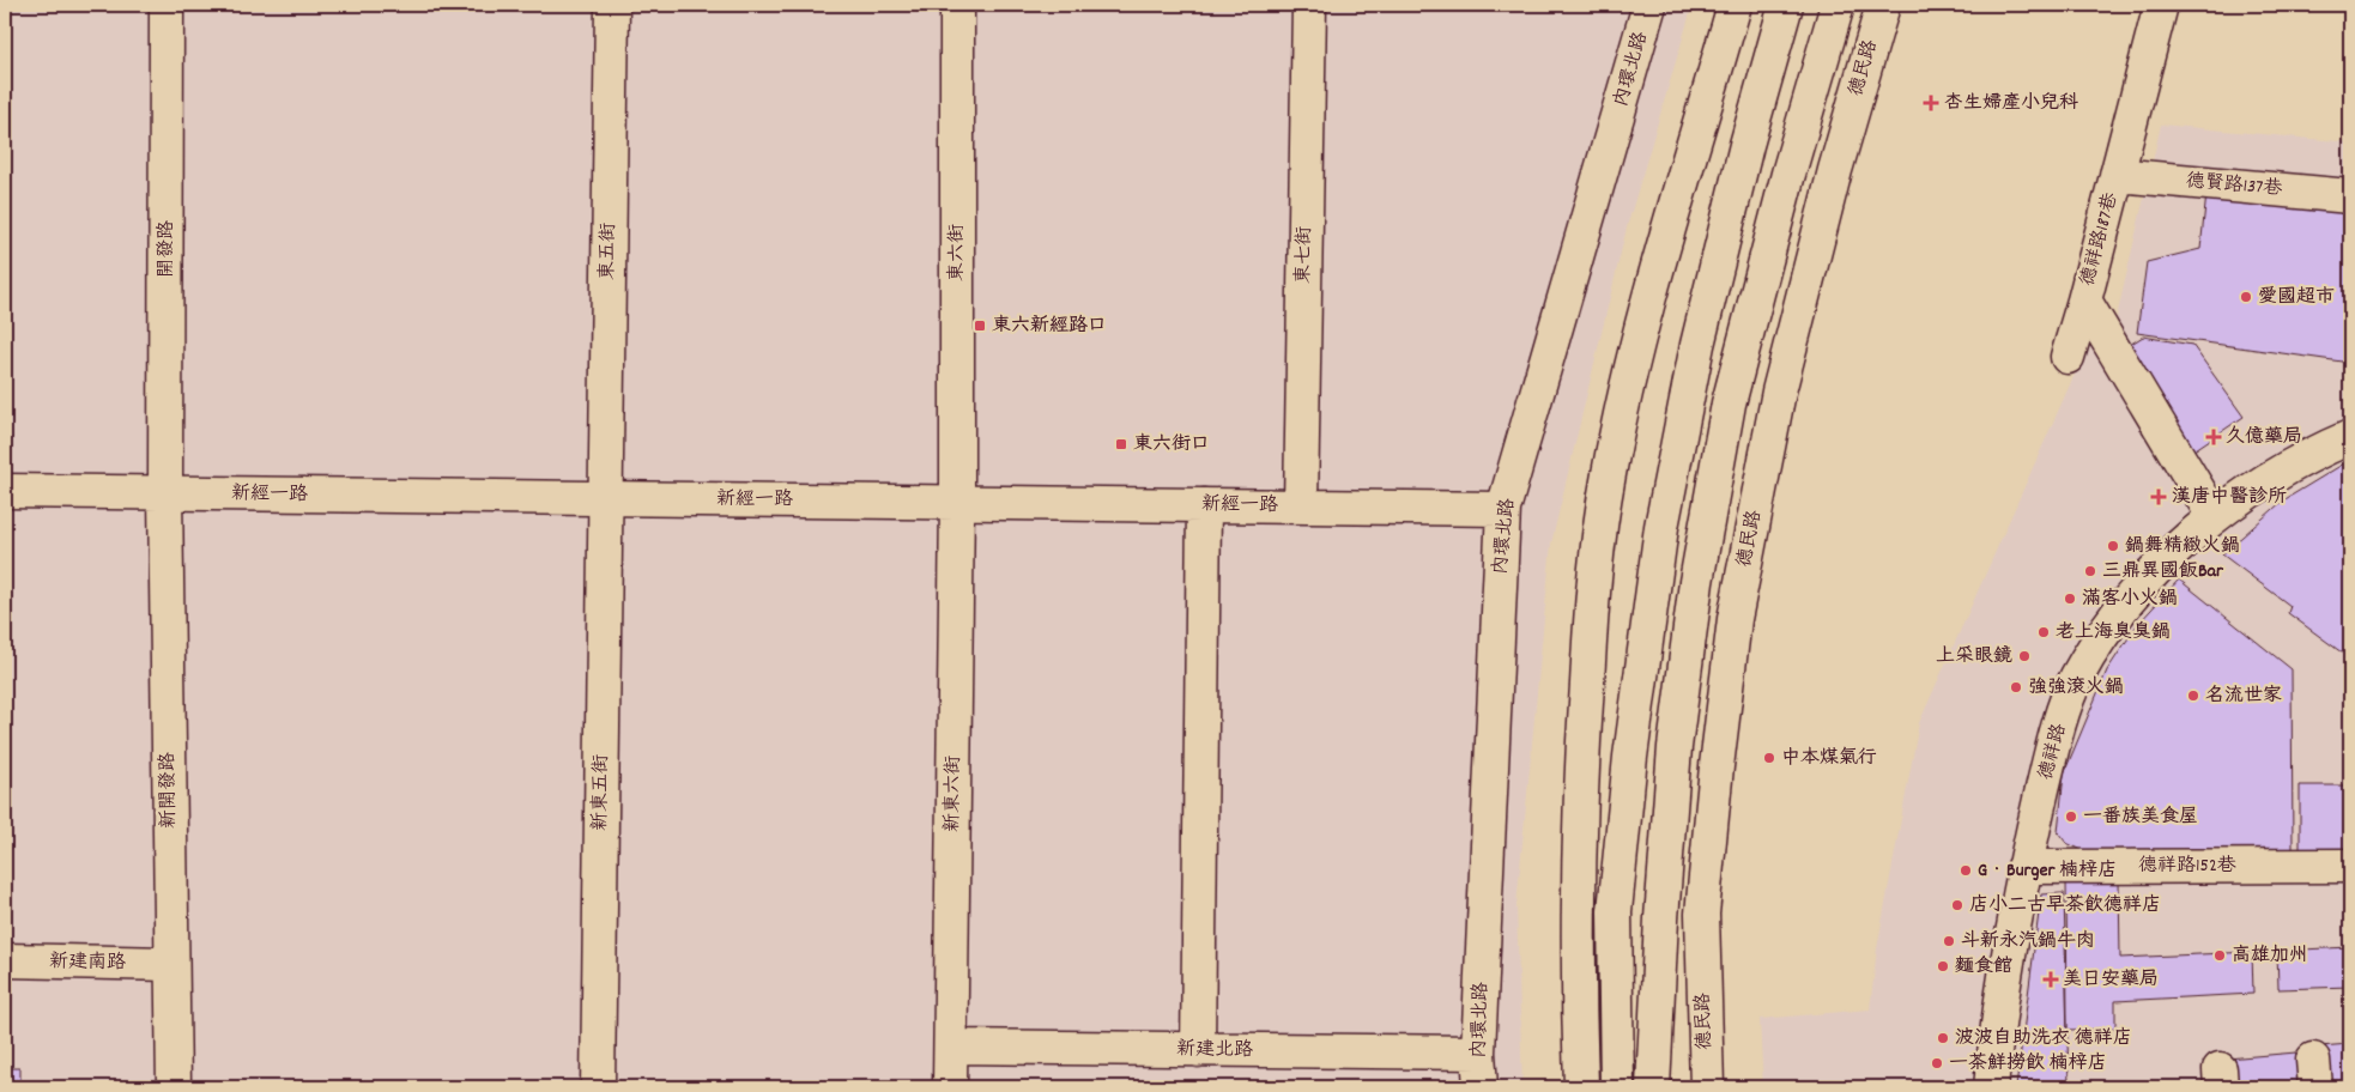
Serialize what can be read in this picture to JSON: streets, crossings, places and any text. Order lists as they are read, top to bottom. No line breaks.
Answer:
{"streets":{"street":["德民路","內環北路","德賢路137巷","德祥路187巷","開發路","東五街","東六街","東七街","新經一路","德祥路","新開發路","新東五街","新東六街","德祥路152巷","新建南路","新建北路"]},"crossings":[["內環北路","新經一路"],["內環北路","新建北路"],["德賢路137巷","德祥路187巷"],["德祥路187巷","德祥路"],["開發路","新經一路"],["開發路","新開發路"],["東五街","新經一路"],["東五街","新東五街"],["東六街","新經一路"],["東六街","新東六街"],["東七街","新經一路"],["新經一路","新開發路"],["新經一路","新東五街"],["新經一路","新東六街"],["德祥路","德祥路152巷"],["新開發路","新建南路"],["新東六街","新建北路"]],"places":{"health":["杏生婦產小兒科","久億藥局","漢唐中醫診所","美日安藥局"],"other":["愛國超市","鍋舞精緻火鍋","三鼎異國飯Bar","滿客小火鍋","老上海臭臭鍋","上采眼鏡","強強滾火鍋","名流世家","中本煤氣行","一番族美食屋","G．Burger 楠梓店","店小二古早茶飲德祥店","斗新永汽鍋牛肉","高雄加州","麵食館","波波自助洗衣 德祥店","一茶鮮撈飲 楠梓店"],"transit":["東六新經路口","東六街口"]}}
